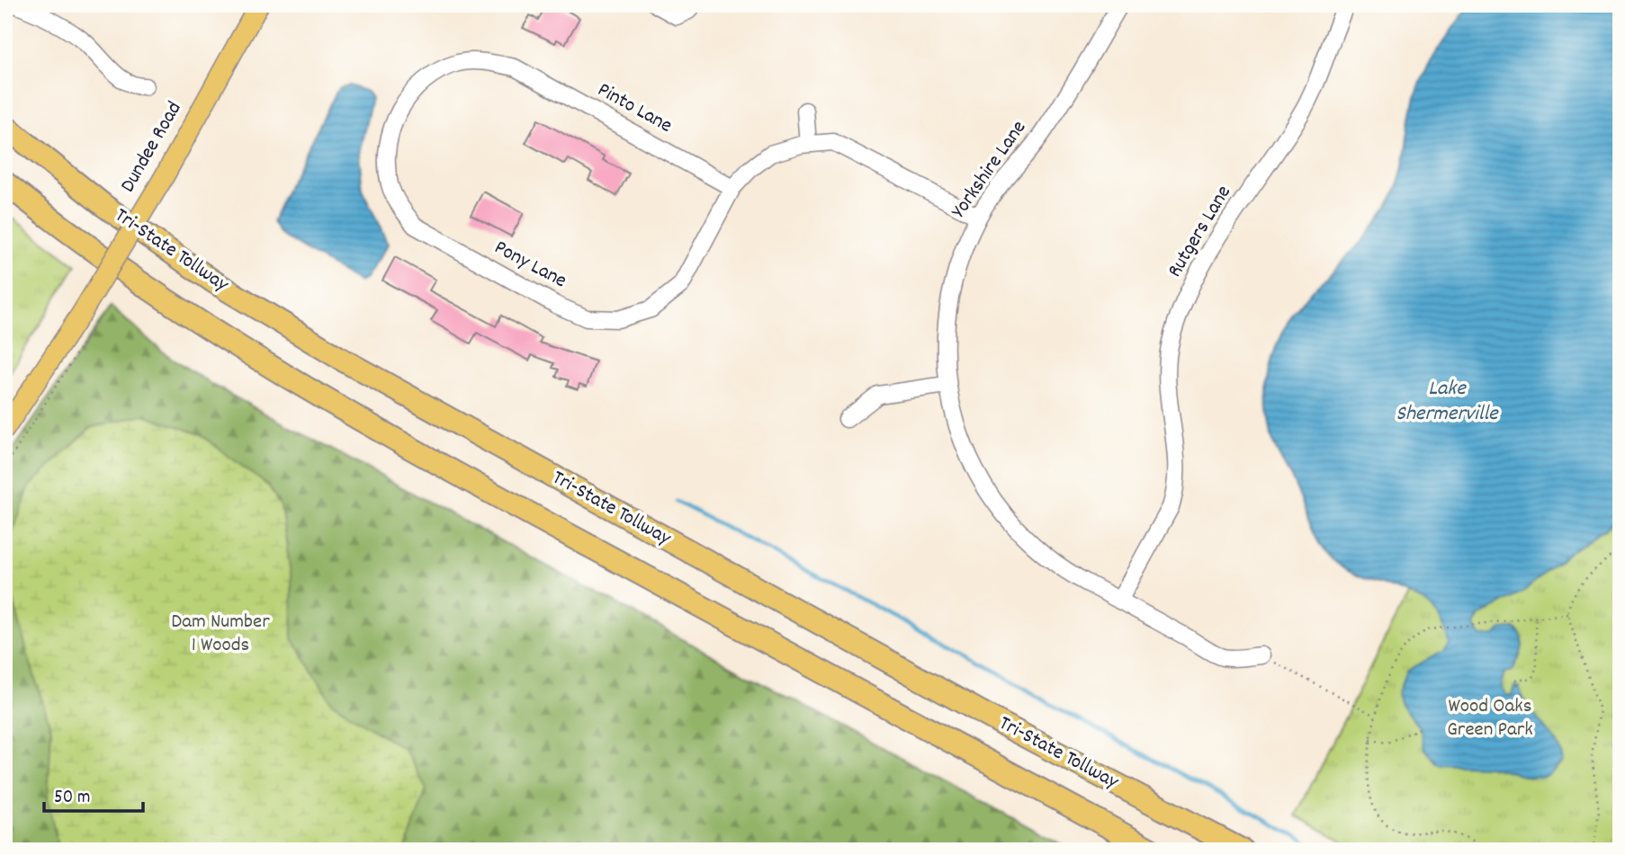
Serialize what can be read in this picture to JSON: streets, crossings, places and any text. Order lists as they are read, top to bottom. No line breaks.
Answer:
{"streets":{"highway":["Tri-State Tollway"],"main road":["Dundee Road"],"street":["Pinto Lane","Yorkshire Lane","Rutgers Lane","Pony Lane"]},"crossings":[["Pinto Lane","Pony Lane"],["Yorkshire Lane","Rutgers Lane"],["Yorkshire Lane","Pony Lane"]],"water":["Lake Shermerville"],"parks":["Dam Number 1 Woods","Wood Oaks Green Park"],"scale_bar":"50 m"}
